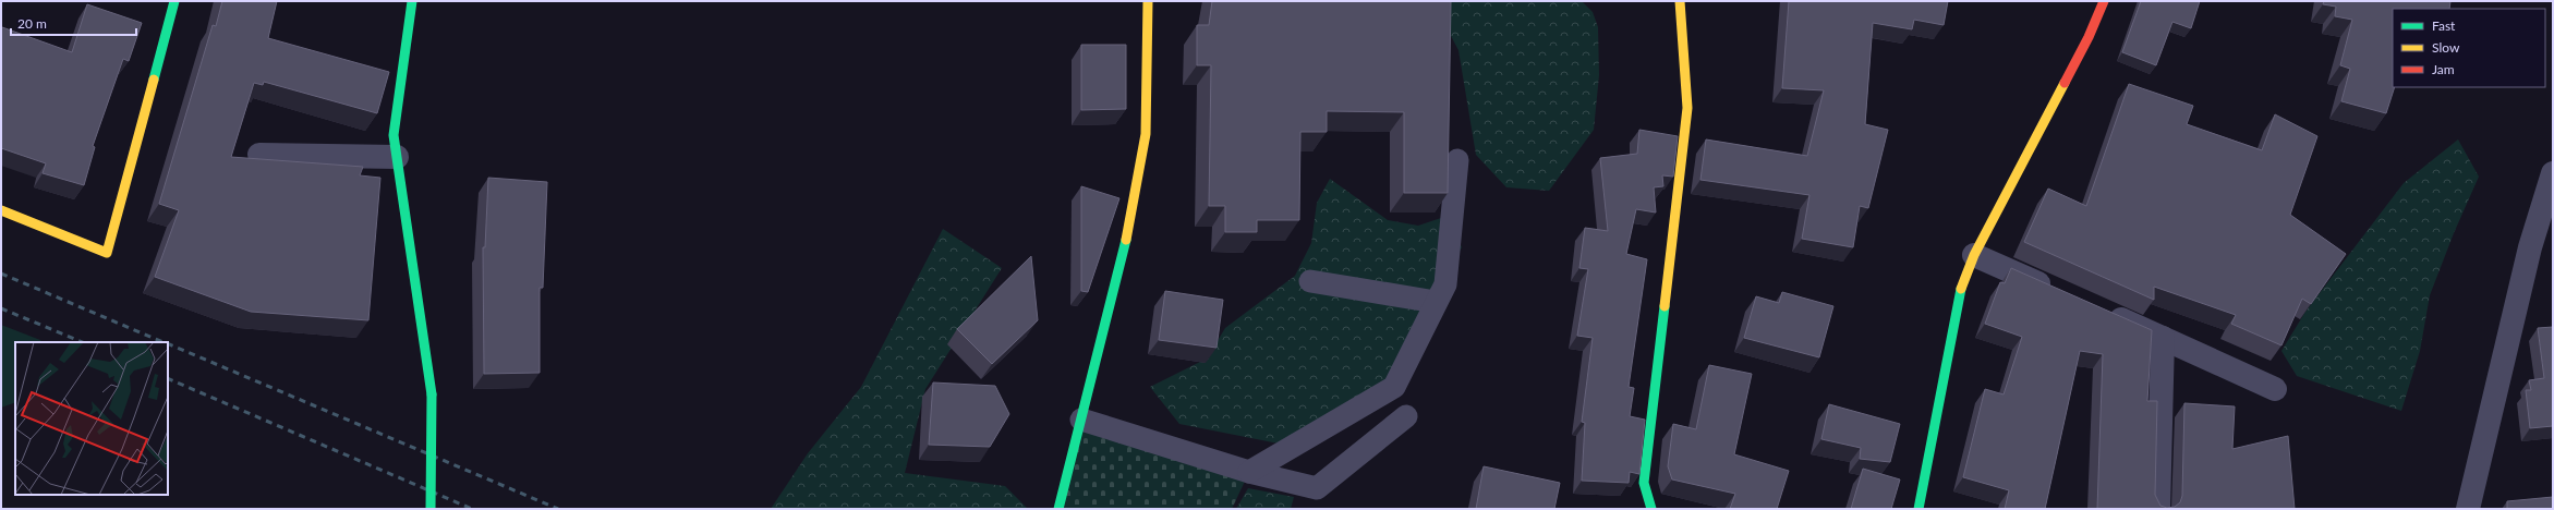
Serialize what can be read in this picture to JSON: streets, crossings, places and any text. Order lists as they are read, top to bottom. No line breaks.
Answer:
{"legend":["Fast","Slow","Jam"],"scale_bar":"20 m"}
